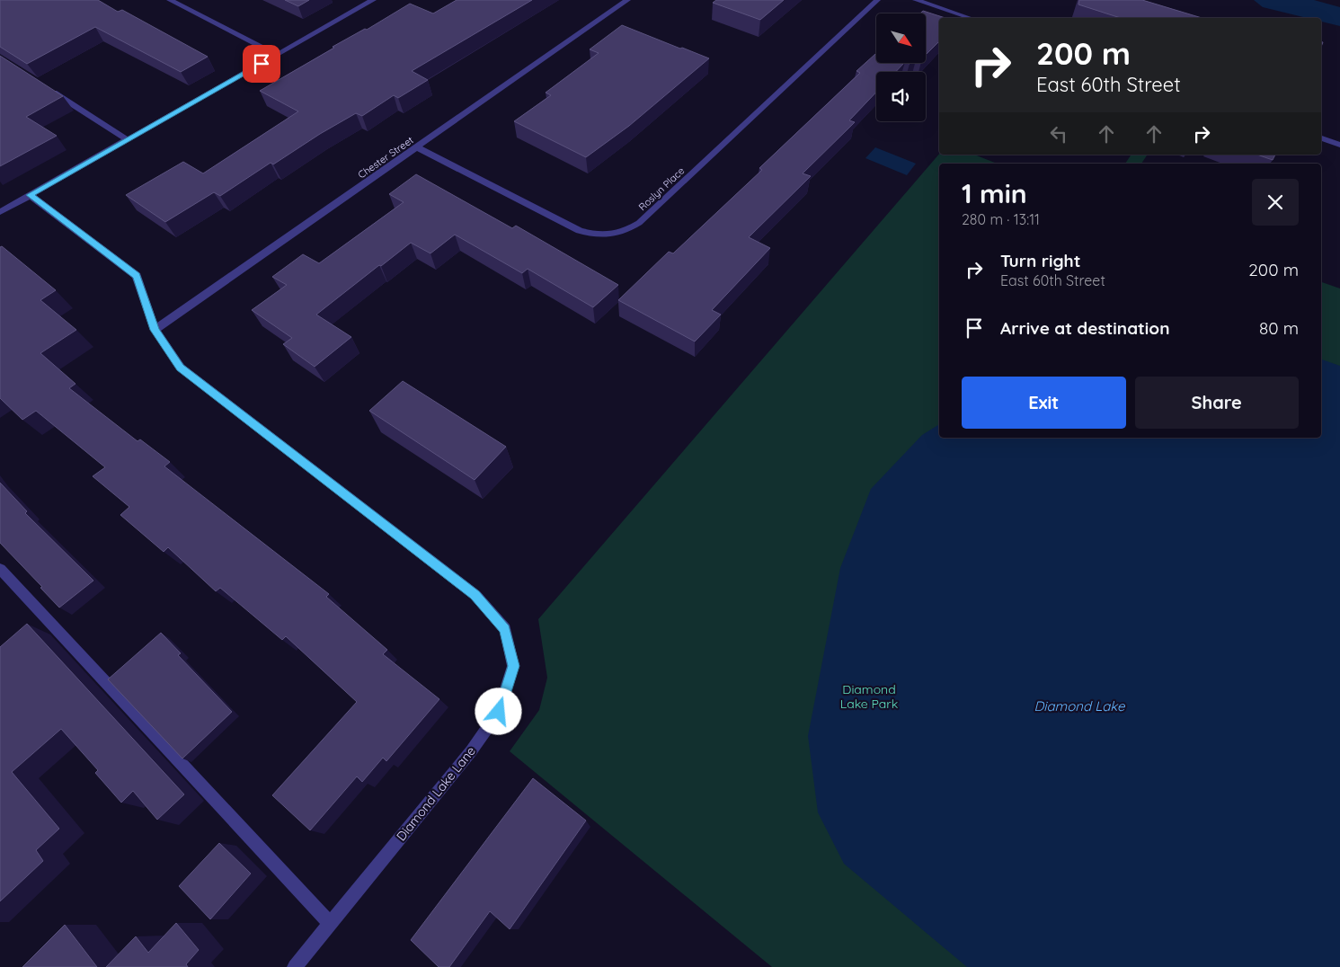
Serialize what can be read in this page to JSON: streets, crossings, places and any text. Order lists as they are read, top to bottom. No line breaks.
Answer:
{"streets":{"street":["Chester Street","Roslyn Place","Diamond Lake Lane"]},"crossings":[["Chester Street","Roslyn Place"],["Chester Street","Diamond Lake Lane"]],"water":["Diamond Lake"],"parks":["Diamond Lake Park"],"north":"bottom right","page":{"turn":["200 m","East 60th Street"],"heading":["1 min","280 m · 13:11"],"list":[{"name":"Turn right","note":"East 60th Street","value":"200 m"},{"name":"Arrive at destination","value":"80 m"}],"buttons":["Exit","Share"]}}
